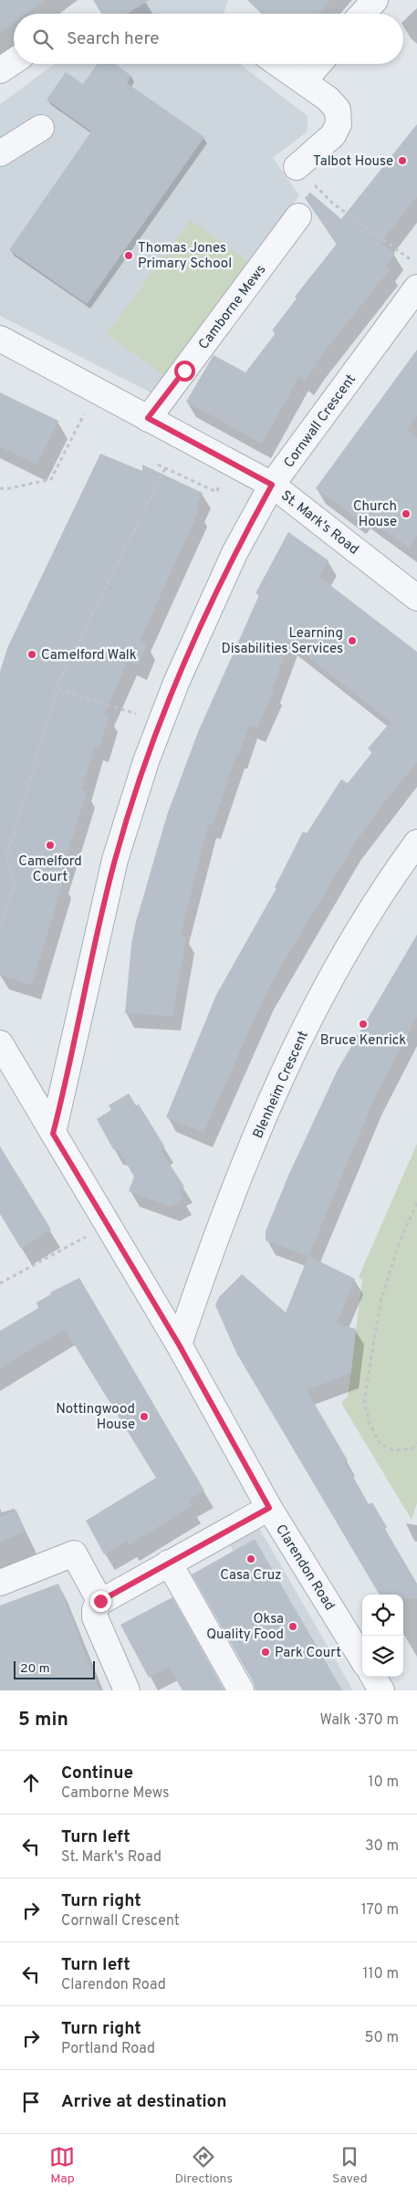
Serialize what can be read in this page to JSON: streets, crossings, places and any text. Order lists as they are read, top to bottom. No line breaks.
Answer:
{"streets":{"street":["Camborne Mews","Cornwall Crescent","St. Mark's Road","Blenheim Crescent","Clarendon Road"]},"crossings":[["Camborne Mews","St. Mark's Road"],["Cornwall Crescent","St. Mark's Road"],["Cornwall Crescent","Clarendon Road"],["Blenheim Crescent","Clarendon Road"]],"places":["Talbot House","Thomas Jones Primary School","Church House","Learning Disabilities Services","Camelford Walk","Camelford Court","Bruce Kenrick","Nottingwood House","Casa Cruz","Oksa Quality Food","Park Court"],"scale_bar":"20 m","page":{"search":"Search here","scale":"20 m","heading":["5 min","Walk · 370 m"],"list":[["Continue","Camborne Mews","10 m"],["Turn left","St. Mark's Road","30 m"],["Turn right","Cornwall Crescent","170 m"],["Turn left","Clarendon Road","110 m"],["Turn right","Portland Road","50 m"],"Arrive at destination"],"nav":["Map","Directions","Saved"]}}
